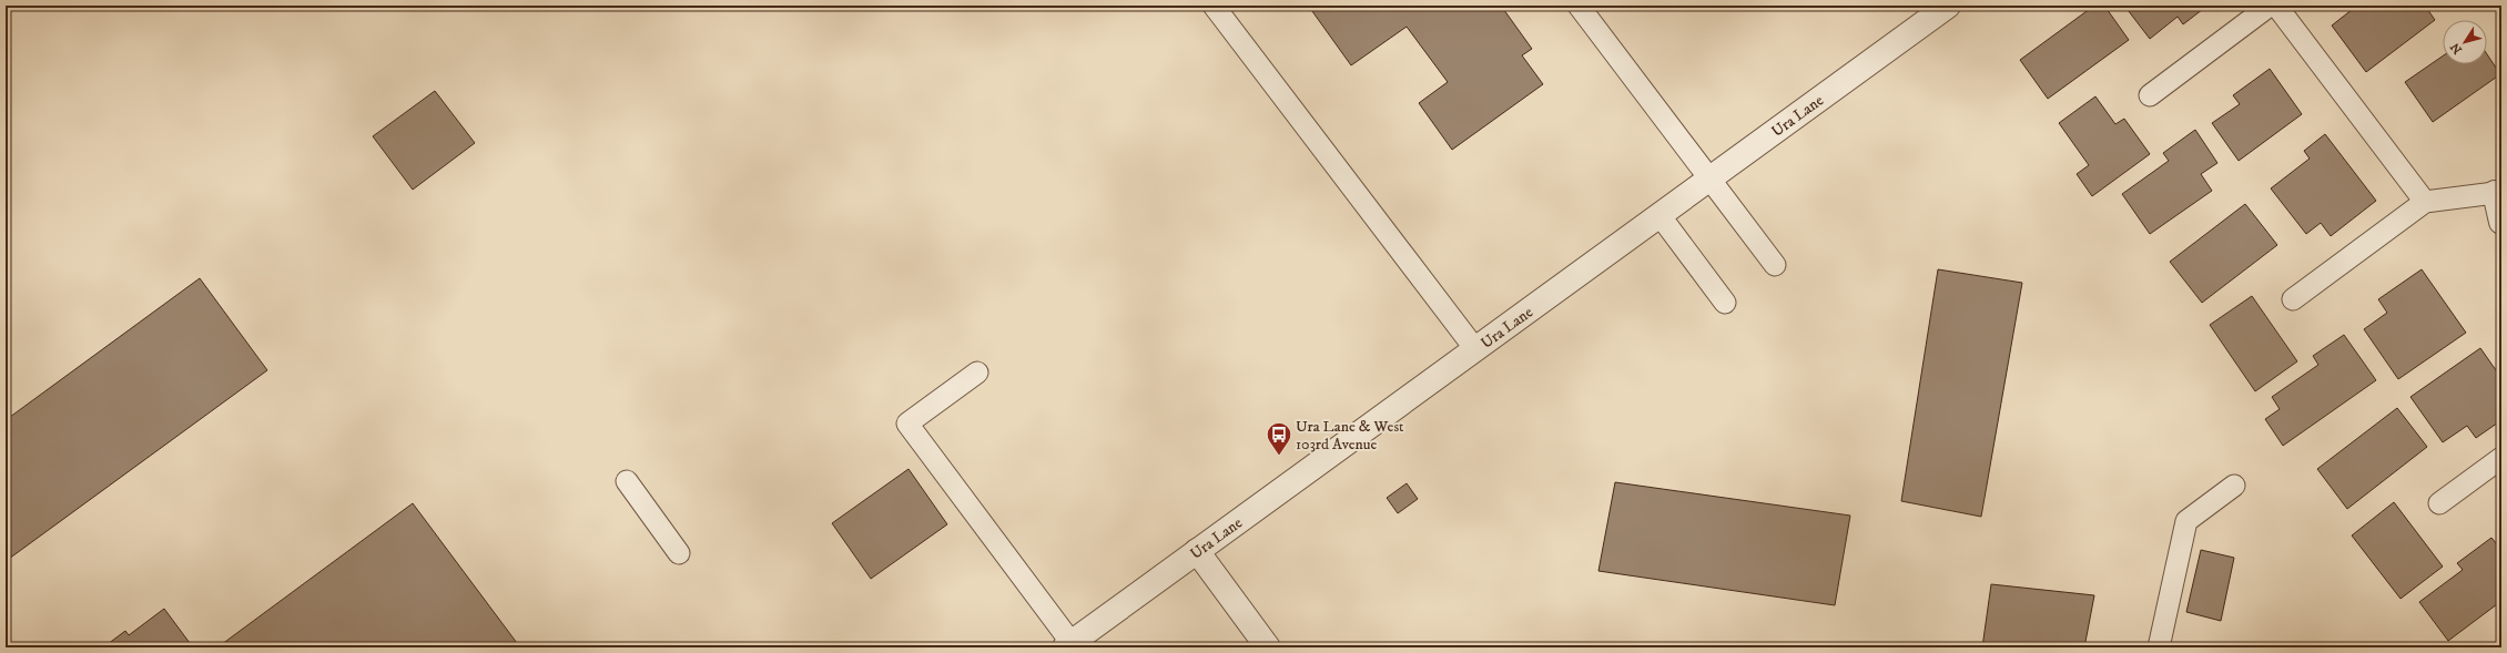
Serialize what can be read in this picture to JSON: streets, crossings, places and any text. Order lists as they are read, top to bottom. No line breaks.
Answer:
{"streets":{"street":["Ura Lane"]},"places":{"bus stop":["Ura Lane & West 103rd Avenue"]},"north":"bottom left"}
